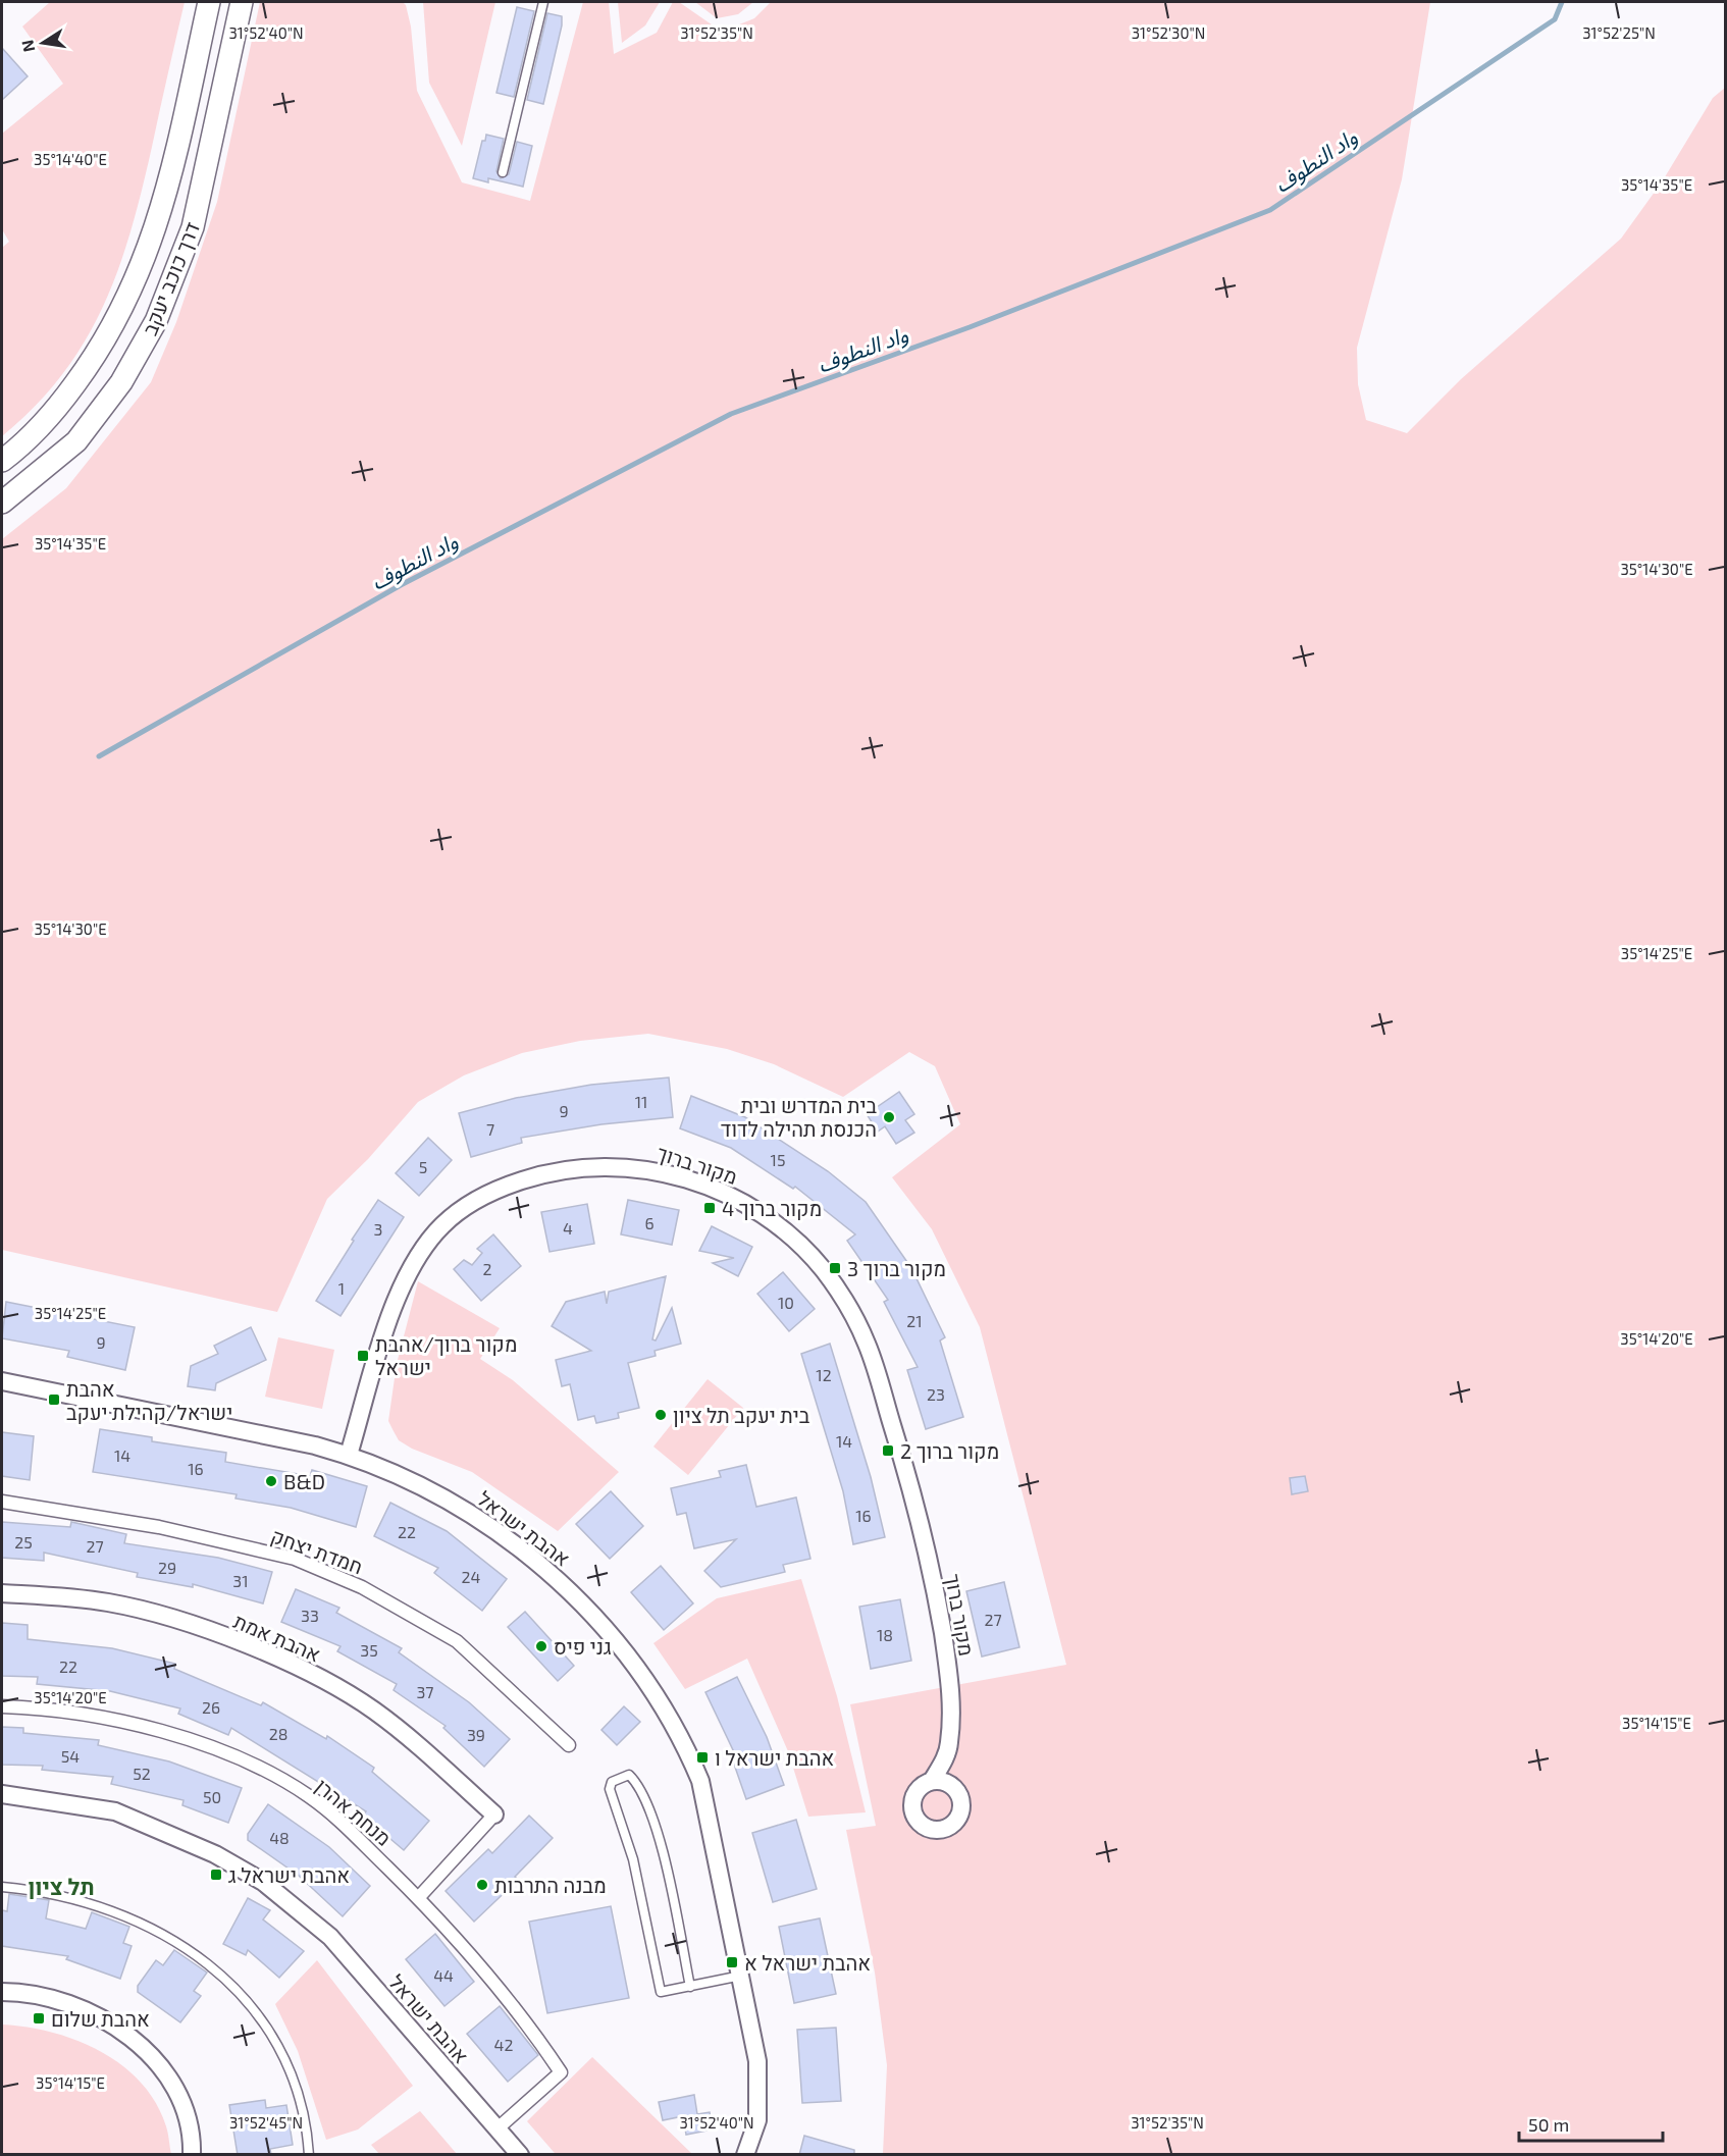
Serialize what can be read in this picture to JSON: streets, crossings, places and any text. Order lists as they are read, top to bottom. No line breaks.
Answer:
{"streets":{"street":["דרך כוכב יעקב","מקור ברוך","אהבת ישראל","חמדת יצחק","אהבת אמת","מנחת אהרן"]},"crossings":[["מקור ברוך","אהבת ישראל"],["אהבת ישראל","מנחת אהרן"]],"districts":["תל ציון"],"water":["واد النطوف"],"places":{"other":["בית המדרש ובית הכנסת תהילה לדוד","בית יעקב תל ציון","B&D","גני פיס","מבנה התרבות"],"transit":["מקור ברוך 4","מקור ברוך 3","מקור ברוך/אהבת ישראל","אהבת ישראל/קהילת יעקב","מקור ברוך 2","אהבת ישראל ו","אהבת ישראל ג","אהבת ישראל א","אהבת שלום"]},"house_numbers":["11","9","7","15","5","6","4","3","2","1","10","21","9","12","23","14","14","16","16","22","25","27","29","24","31","33","27","18","35","22","37","26","28","39","54","52","50","48","44","42"],"scale_bar":"50 m","north":"left","coordinates":["31°52'40\"N","31°52'35\"N","31°52'30\"N","31°52'25\"N","35°14'40\"E","35°14'35\"E","35°14'30\"E","35°14'25\"E","35°14'20\"E","35°14'15\"E","31°52'45\"N"]}
